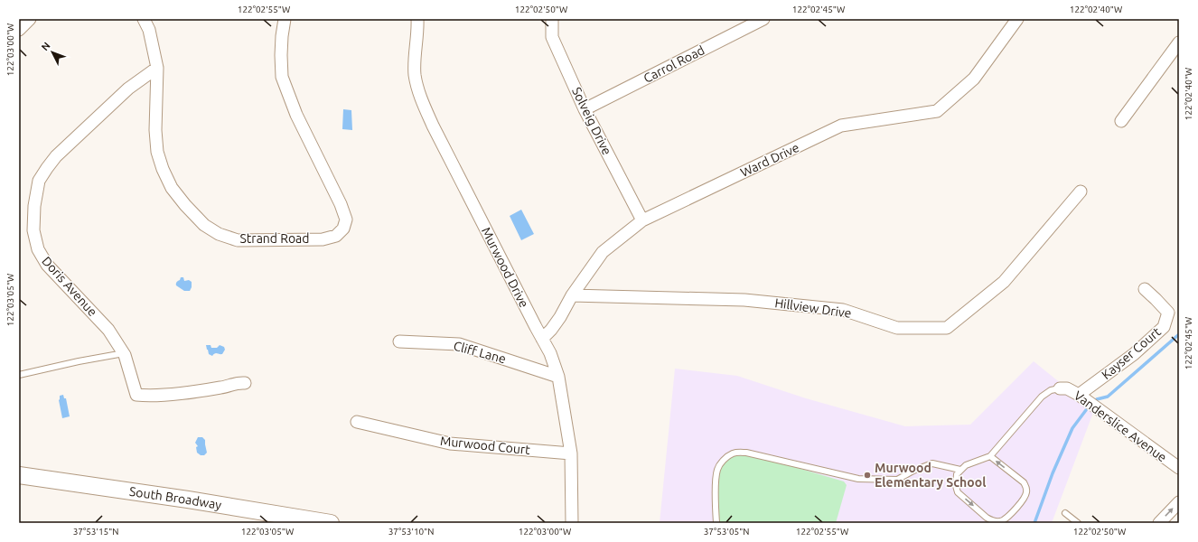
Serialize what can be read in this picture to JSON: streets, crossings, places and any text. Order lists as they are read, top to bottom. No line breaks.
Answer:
{"streets":{"main road":["South Broadway"],"street":["Carrol Road","Solveig Drive","Ward Drive","Strand Road","Murwood Drive","Doris Avenue","Hillview Drive","Cliff Lane","Kayser Court","Vanderslice Avenue","Murwood Court"]},"crossings":[["Carrol Road","Solveig Drive"],["Solveig Drive","Ward Drive"],["Ward Drive","Murwood Drive"],["Ward Drive","Hillview Drive"],["Strand Road","Doris Avenue"],["Murwood Drive","Cliff Lane"],["Murwood Drive","Murwood Court"],["Kayser Court","Vanderslice Avenue"]],"places":["Murwood Elementary School"],"north":"top left","coordinates":["122°02'55\"W","122°02'50\"W","122°02'45\"W","122°02'40\"W","122°03'00\"W","122°03'05\"W","37°53'15\"N","37°53'10\"N","37°53'05\"N"]}
